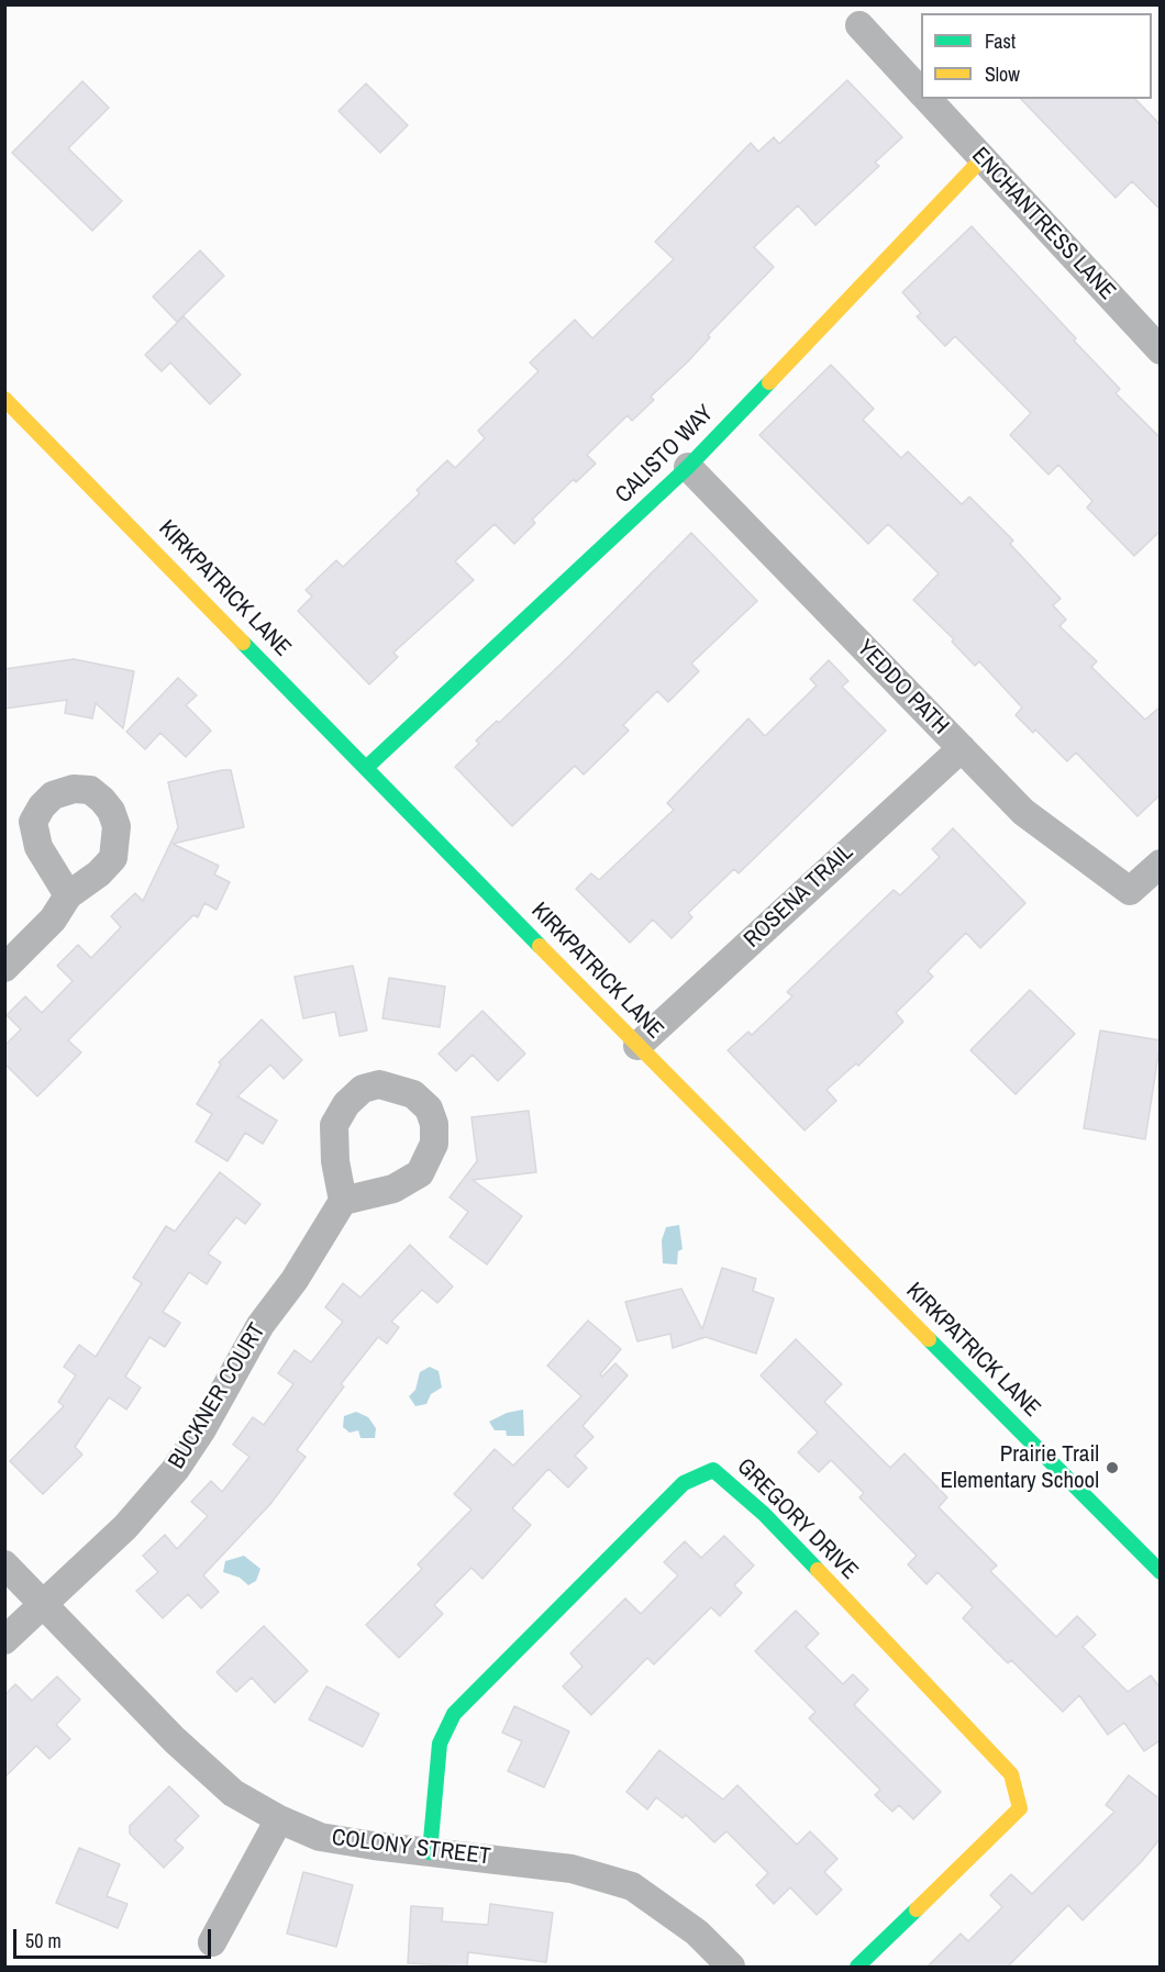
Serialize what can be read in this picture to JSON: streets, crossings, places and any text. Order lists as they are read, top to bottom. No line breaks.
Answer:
{"streets":{"street":["ENCHANTRESS LANE","CALISTO WAY","KIRKPATRICK LANE","YEDDO PATH","ROSENA TRAIL","BUCKNER COURT","GREGORY DRIVE","COLONY STREET"]},"crossings":[["ENCHANTRESS LANE","CALISTO WAY"],["CALISTO WAY","KIRKPATRICK LANE"],["CALISTO WAY","YEDDO PATH"],["KIRKPATRICK LANE","ROSENA TRAIL"],["YEDDO PATH","ROSENA TRAIL"],["BUCKNER COURT","COLONY STREET"],["GREGORY DRIVE","COLONY STREET"]],"places":["Prairie Trail Elementary School"],"legend":["Fast","Slow"],"scale_bar":"50 m"}
